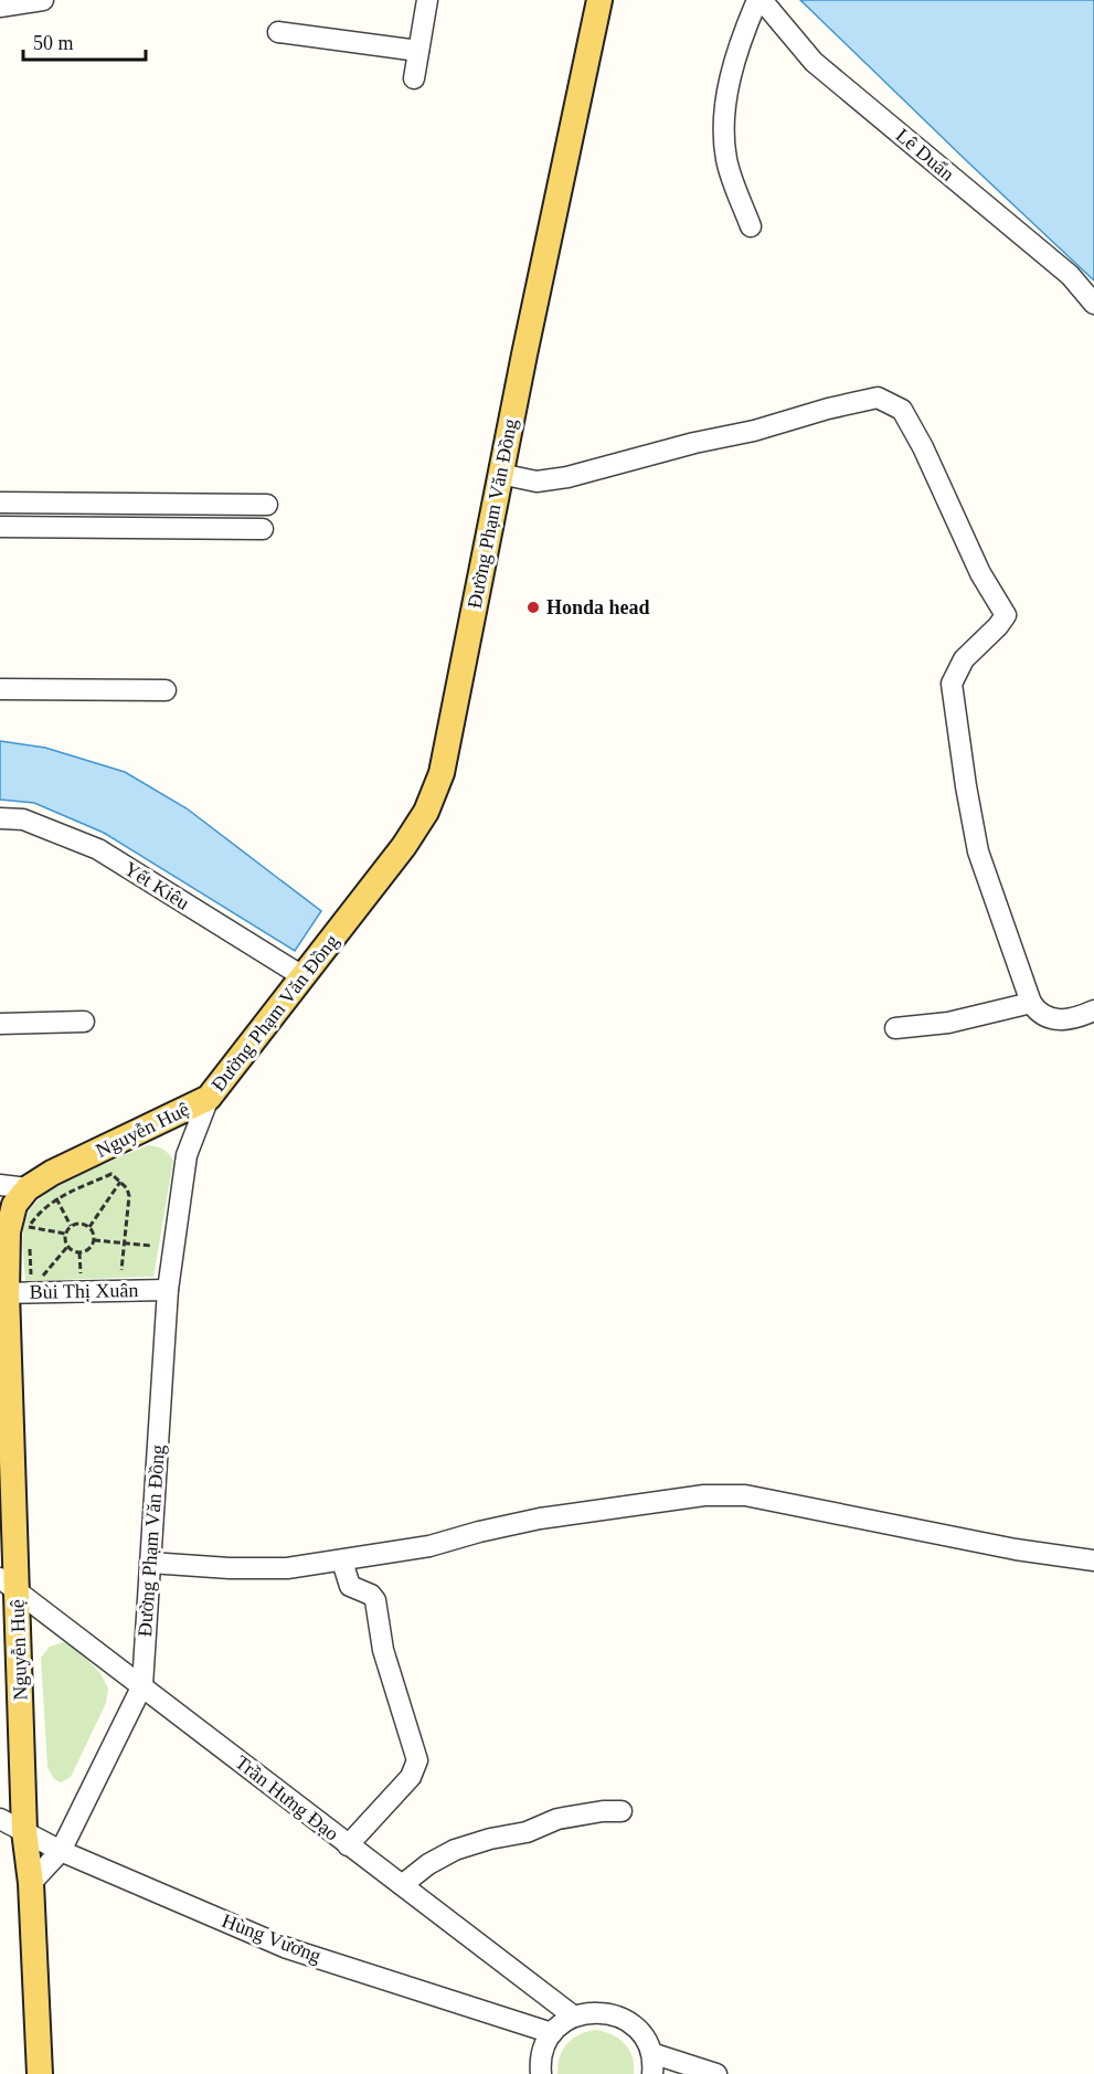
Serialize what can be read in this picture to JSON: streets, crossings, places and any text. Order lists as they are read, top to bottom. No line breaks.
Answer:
{"streets":{"main road":["Đường Phạm Văn Đồng","Nguyễn Huệ"],"street":["Lê Duẩn","Yết Kiêu","Bùi Thị Xuân","Trần Hưng Đạo","Hùng Vương"]},"crossings":[["Đường Phạm Văn Đồng","Yết Kiêu"],["Đường Phạm Văn Đồng","Nguyễn Huệ"],["Đường Phạm Văn Đồng","Bùi Thị Xuân"],["Đường Phạm Văn Đồng","Trần Hưng Đạo"],["Đường Phạm Văn Đồng","Hùng Vương"],["Nguyễn Huệ","Bùi Thị Xuân"],["Nguyễn Huệ","Trần Hưng Đạo"],["Nguyễn Huệ","Hùng Vương"]],"places":["Honda head"],"scale_bar":"50 m"}
